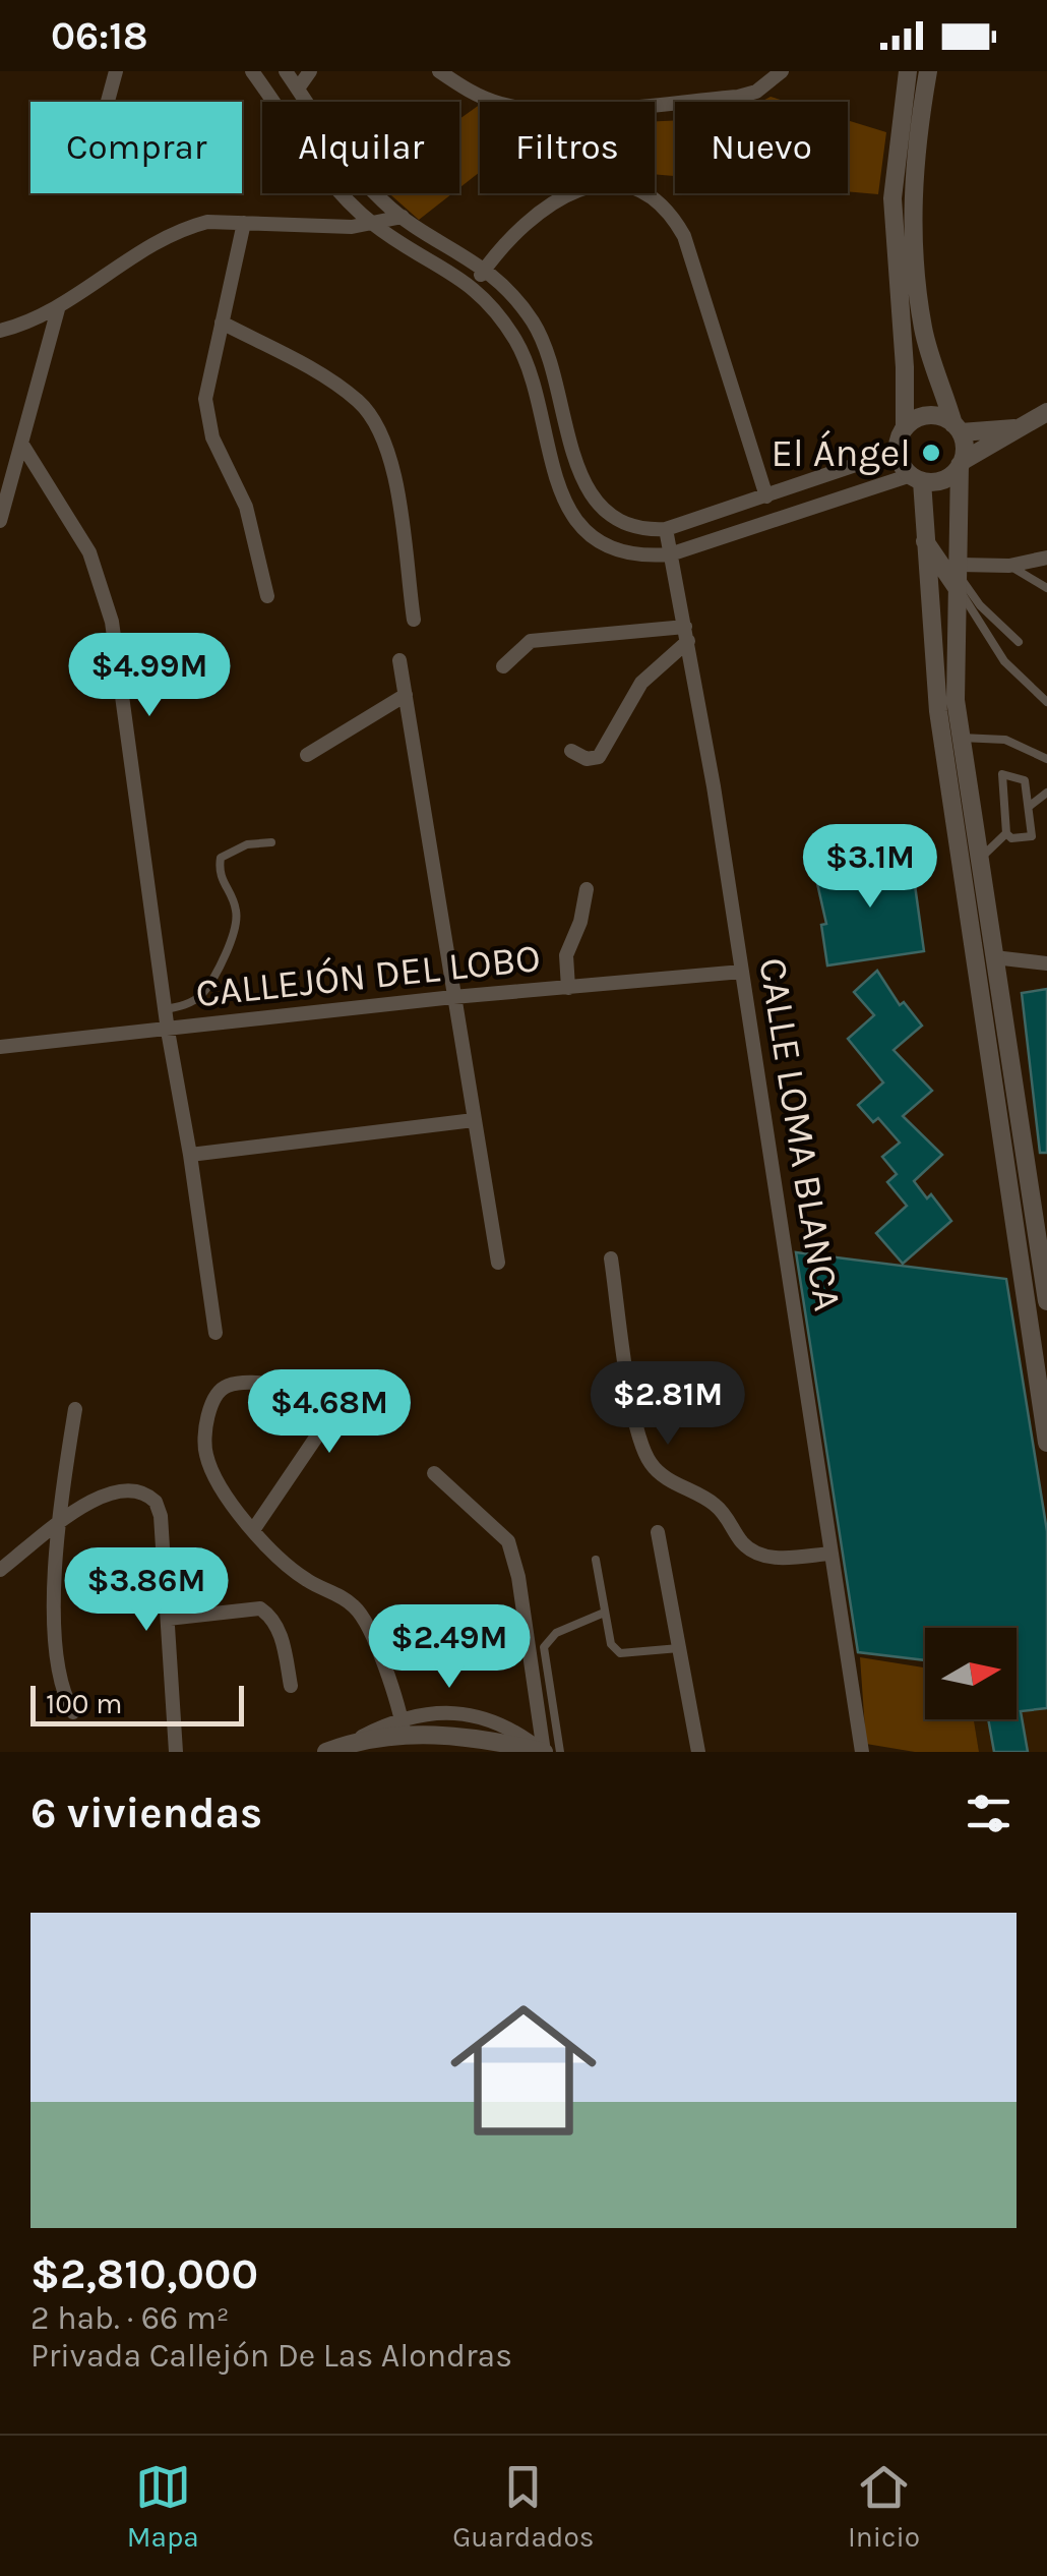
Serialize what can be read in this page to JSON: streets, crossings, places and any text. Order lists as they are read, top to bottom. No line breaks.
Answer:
{"streets":{"street":["CALLEJÓN DEL LOBO","CALLE LOMA BLANCA"]},"crossings":[["CALLEJÓN DEL LOBO","CALLE LOMA BLANCA"]],"places":["El Ángel"],"scale_bar":"100 m","north":"right","page":{"status":"06:18","chip":["Comprar","Alquilar","Filtros","Nuevo"],"price":["$4.99M","$3.1M","$2.81M","$4.68M","$3.86M","$2.49M"],"scale":"100 m","heading":"6 viviendas","list":[{"name":"$2,810,000","note":"2 hab. · 66 m² · Privada Callejón De Las Alondras"}],"tabs":["Mapa","Guardados","Inicio"]}}
